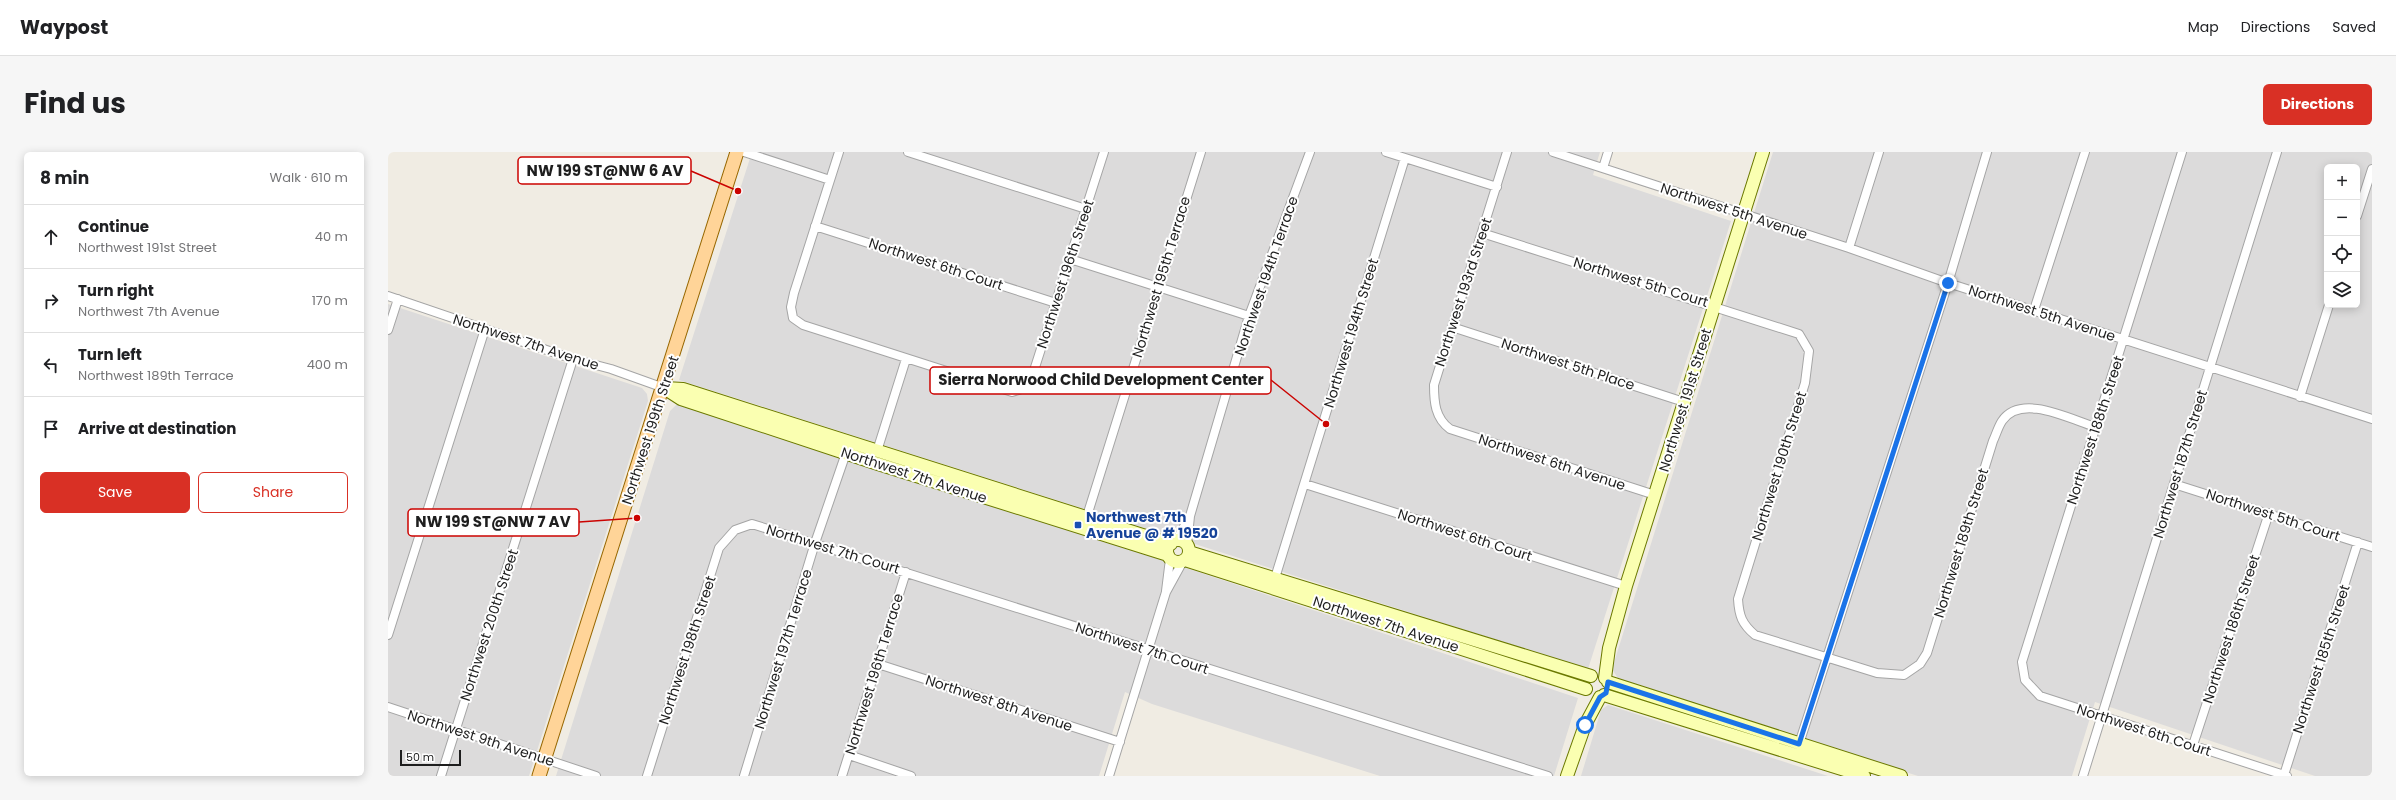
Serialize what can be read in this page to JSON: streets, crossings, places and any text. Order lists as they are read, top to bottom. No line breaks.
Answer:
{"streets":{"main road":["Northwest 199th Street"],"street":["Northwest 5th Avenue","Northwest 6th Court","Northwest 196th Street","Northwest 194th Terrace","Northwest 195th Terrace","Northwest 5th Court","Northwest 193rd Street","Northwest 194th Street","Northwest 7th Avenue","Northwest 5th Place","Northwest 191st Street","Northwest 188th Street","Northwest 6th Avenue","Northwest 187th Street","Northwest 190th Street","Northwest 189th Street","Northwest 7th Court","Northwest 200th Street","Northwest 186th Street","Northwest 197th Terrace","Northwest 198th Street","Northwest 185th Street","Northwest 196th Terrace","Northwest 8th Avenue","Northwest 9th Avenue"]},"crossings":[["Northwest 5th Avenue","Northwest 191st Street"],["Northwest 5th Avenue","Northwest 188th Street"],["Northwest 5th Avenue","Northwest 187th Street"],["Northwest 6th Court","Northwest 196th Street"],["Northwest 6th Court","Northwest 194th Street"],["Northwest 6th Court","Northwest 191st Street"],["Northwest 6th Court","Northwest 188th Street"],["Northwest 6th Court","Northwest 187th Street"],["Northwest 6th Court","Northwest 186th Street"],["Northwest 6th Court","Northwest 185th Street"],["Northwest 194th Terrace","Northwest 7th Avenue"],["Northwest 194th Terrace","Northwest 7th Court"],["Northwest 194th Terrace","Northwest 8th Avenue"],["Northwest 195th Terrace","Northwest 7th Avenue"],["Northwest 5th Court","Northwest 193rd Street"],["Northwest 5th Court","Northwest 191st Street"],["Northwest 5th Court","Northwest 187th Street"],["Northwest 5th Court","Northwest 190th Street"],["Northwest 5th Court","Northwest 186th Street"],["Northwest 5th Court","Northwest 185th Street"],["Northwest 193rd Street","Northwest 5th Place"],["Northwest 193rd Street","Northwest 6th Avenue"],["Northwest 194th Street","Northwest 7th Avenue"],["Northwest 7th Avenue","Northwest 191st Street"],["Northwest 7th Avenue","Northwest 199th Street"],["Northwest 7th Avenue","Northwest 200th Street"],["Northwest 7th Avenue","Northwest 197th Terrace"],["Northwest 5th Place","Northwest 191st Street"],["Northwest 191st Street","Northwest 6th Avenue"],["Northwest 199th Street","Northwest 9th Avenue"],["Northwest 188th Street","Northwest 189th Street"],["Northwest 190th Street","Northwest 189th Street"],["Northwest 7th Court","Northwest 197th Terrace"],["Northwest 7th Court","Northwest 198th Street"],["Northwest 7th Court","Northwest 196th Terrace"],["Northwest 200th Street","Northwest 9th Avenue"],["Northwest 196th Terrace","Northwest 8th Avenue"]],"places":{"other":["NW 199 ST@NW 6 AV","Sierra Norwood Child Development Center","NW 199 ST@NW 7 AV"],"transit":["Northwest 7th Avenue @ # 19520"]},"scale_bar":"50 m","page":{"header":"Waypost","nav":["Map","Directions","Saved"],"title":"Find us","buttons":["Directions",["Save","Share"]],"heading":["8 min","Walk · 610 m"],"map_buttons":["+","−"],"list":[["Continue","Northwest 191st Street","40 m"],["Turn right","Northwest 7th Avenue","170 m"],["Turn left","Northwest 189th Terrace","400 m"],"Arrive at destination"],"scale":"50 m"}}
